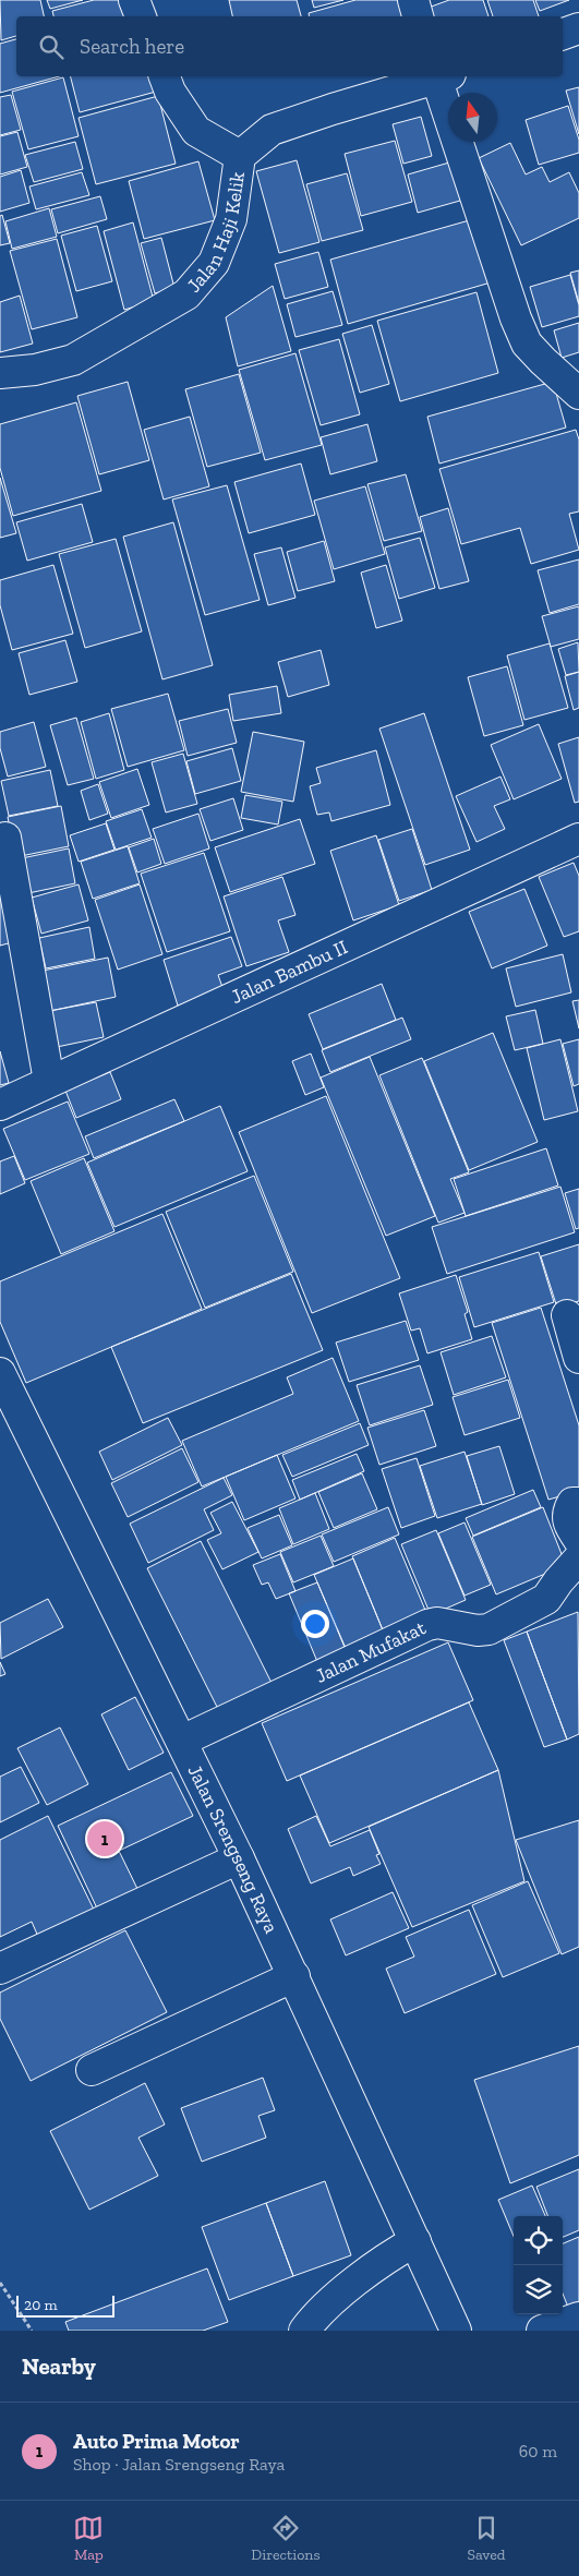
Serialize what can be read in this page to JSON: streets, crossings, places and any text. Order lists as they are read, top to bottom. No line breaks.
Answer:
{"streets":{"street":["Jalan Haji Kelik","Jalan Bambu II","Jalan Mufakat","Jalan Srengseng Raya"]},"crossings":[["Jalan Mufakat","Jalan Srengseng Raya"]],"scale_bar":"20 m","north":"top","page":{"search":"Search here","pins":"1","scale":"20 m","heading":"Nearby","list":[{"mark":"1","name":"Auto Prima Motor","note":"Shop · Jalan Srengseng Raya","value":"60 m"}],"nav":["Map","Directions","Saved"]}}
